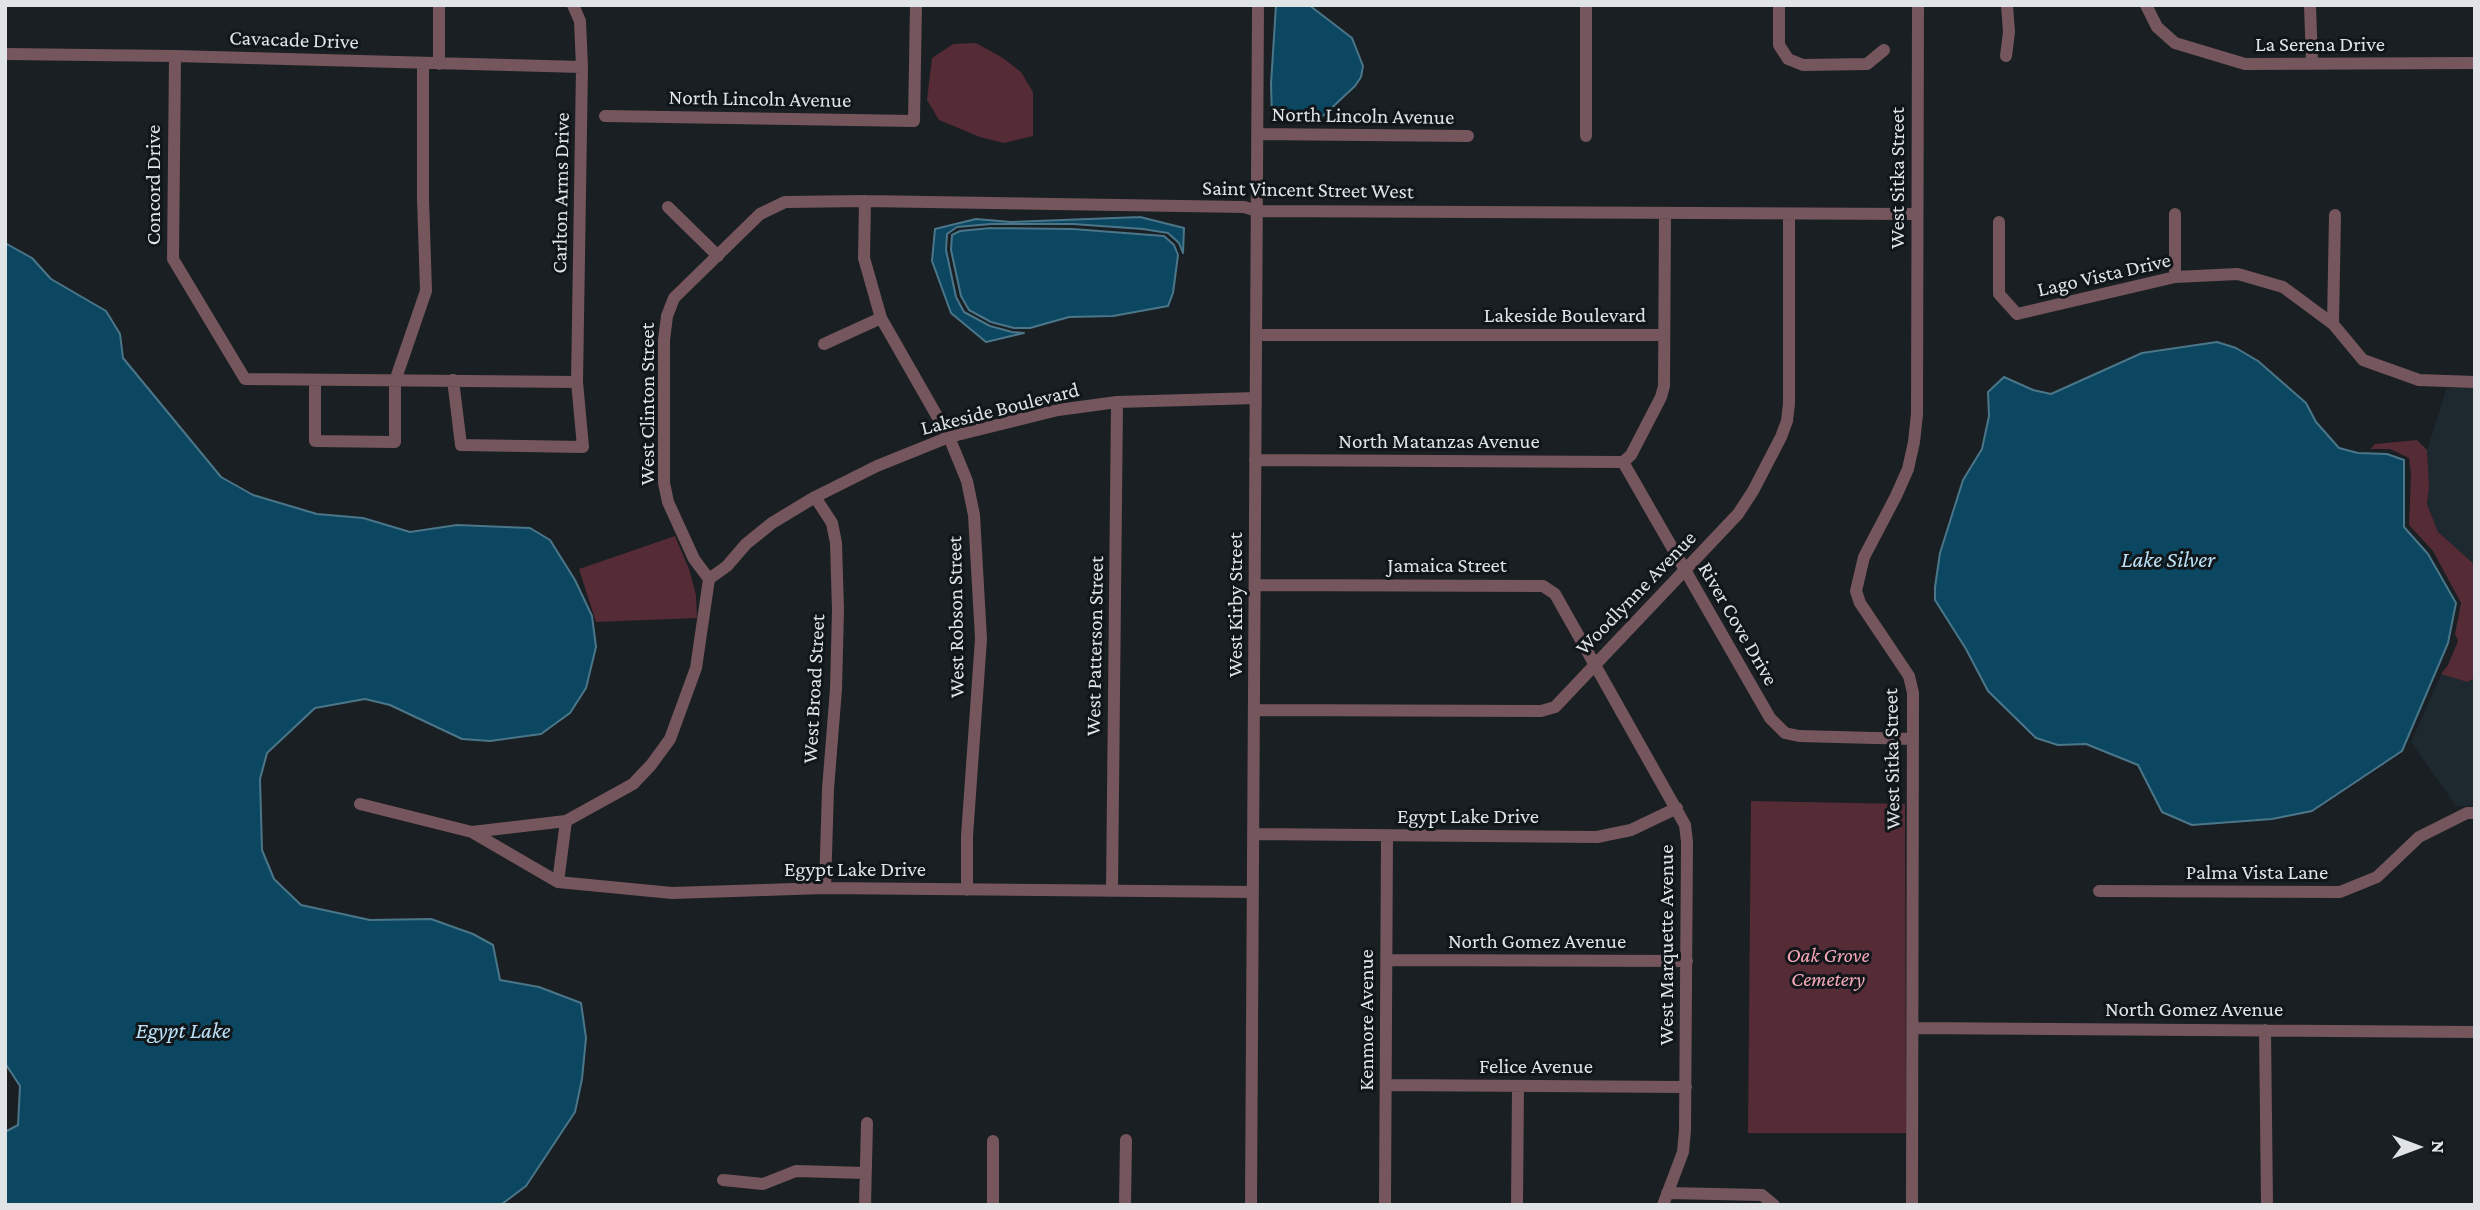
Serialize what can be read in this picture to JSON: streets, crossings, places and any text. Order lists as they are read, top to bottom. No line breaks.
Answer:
{"streets":{"street":["Cavacade Drive","La Serena Drive","North Lincoln Avenue","West Sitka Street","Concord Drive","Saint Vincent Street West","Carlton Arms Drive","Lago Vista Drive","Lakeside Boulevard","West Clinton Street","North Matanzas Avenue","Jamaica Street","Woodlynne Avenue","West Kirby Street","West Robson Street","River Cove Drive","West Patterson Street","West Broad Street","Egypt Lake Drive","Palma Vista Lane","North Gomez Avenue","West Marquette Avenue","Kenmore Avenue","Felice Avenue"]},"crossings":[["Cavacade Drive","Concord Drive"],["Cavacade Drive","Carlton Arms Drive"],["North Lincoln Avenue","West Kirby Street"],["West Sitka Street","Saint Vincent Street West"],["West Sitka Street","River Cove Drive"],["West Sitka Street","North Gomez Avenue"],["Saint Vincent Street West","West Clinton Street"],["Saint Vincent Street West","Woodlynne Avenue"],["Saint Vincent Street West","West Kirby Street"],["Saint Vincent Street West","West Robson Street"],["Lakeside Boulevard","West Clinton Street"],["Lakeside Boulevard","West Kirby Street"],["Lakeside Boulevard","West Robson Street"],["Lakeside Boulevard","West Patterson Street"],["Lakeside Boulevard","West Broad Street"],["North Matanzas Avenue","West Kirby Street"],["North Matanzas Avenue","River Cove Drive"],["Jamaica Street","Woodlynne Avenue"],["Jamaica Street","West Kirby Street"],["Jamaica Street","West Marquette Avenue"],["Woodlynne Avenue","West Kirby Street"],["Woodlynne Avenue","River Cove Drive"],["Woodlynne Avenue","West Marquette Avenue"],["West Kirby Street","Egypt Lake Drive"],["West Robson Street","Egypt Lake Drive"],["West Patterson Street","Egypt Lake Drive"],["West Broad Street","Egypt Lake Drive"],["Egypt Lake Drive","West Marquette Avenue"],["Egypt Lake Drive","Kenmore Avenue"],["North Gomez Avenue","West Marquette Avenue"],["North Gomez Avenue","Kenmore Avenue"],["West Marquette Avenue","Felice Avenue"],["Kenmore Avenue","Felice Avenue"]],"water":["Lake Silver","Egypt Lake"],"parks":["Oak Grove Cemetery"],"north":"right"}
